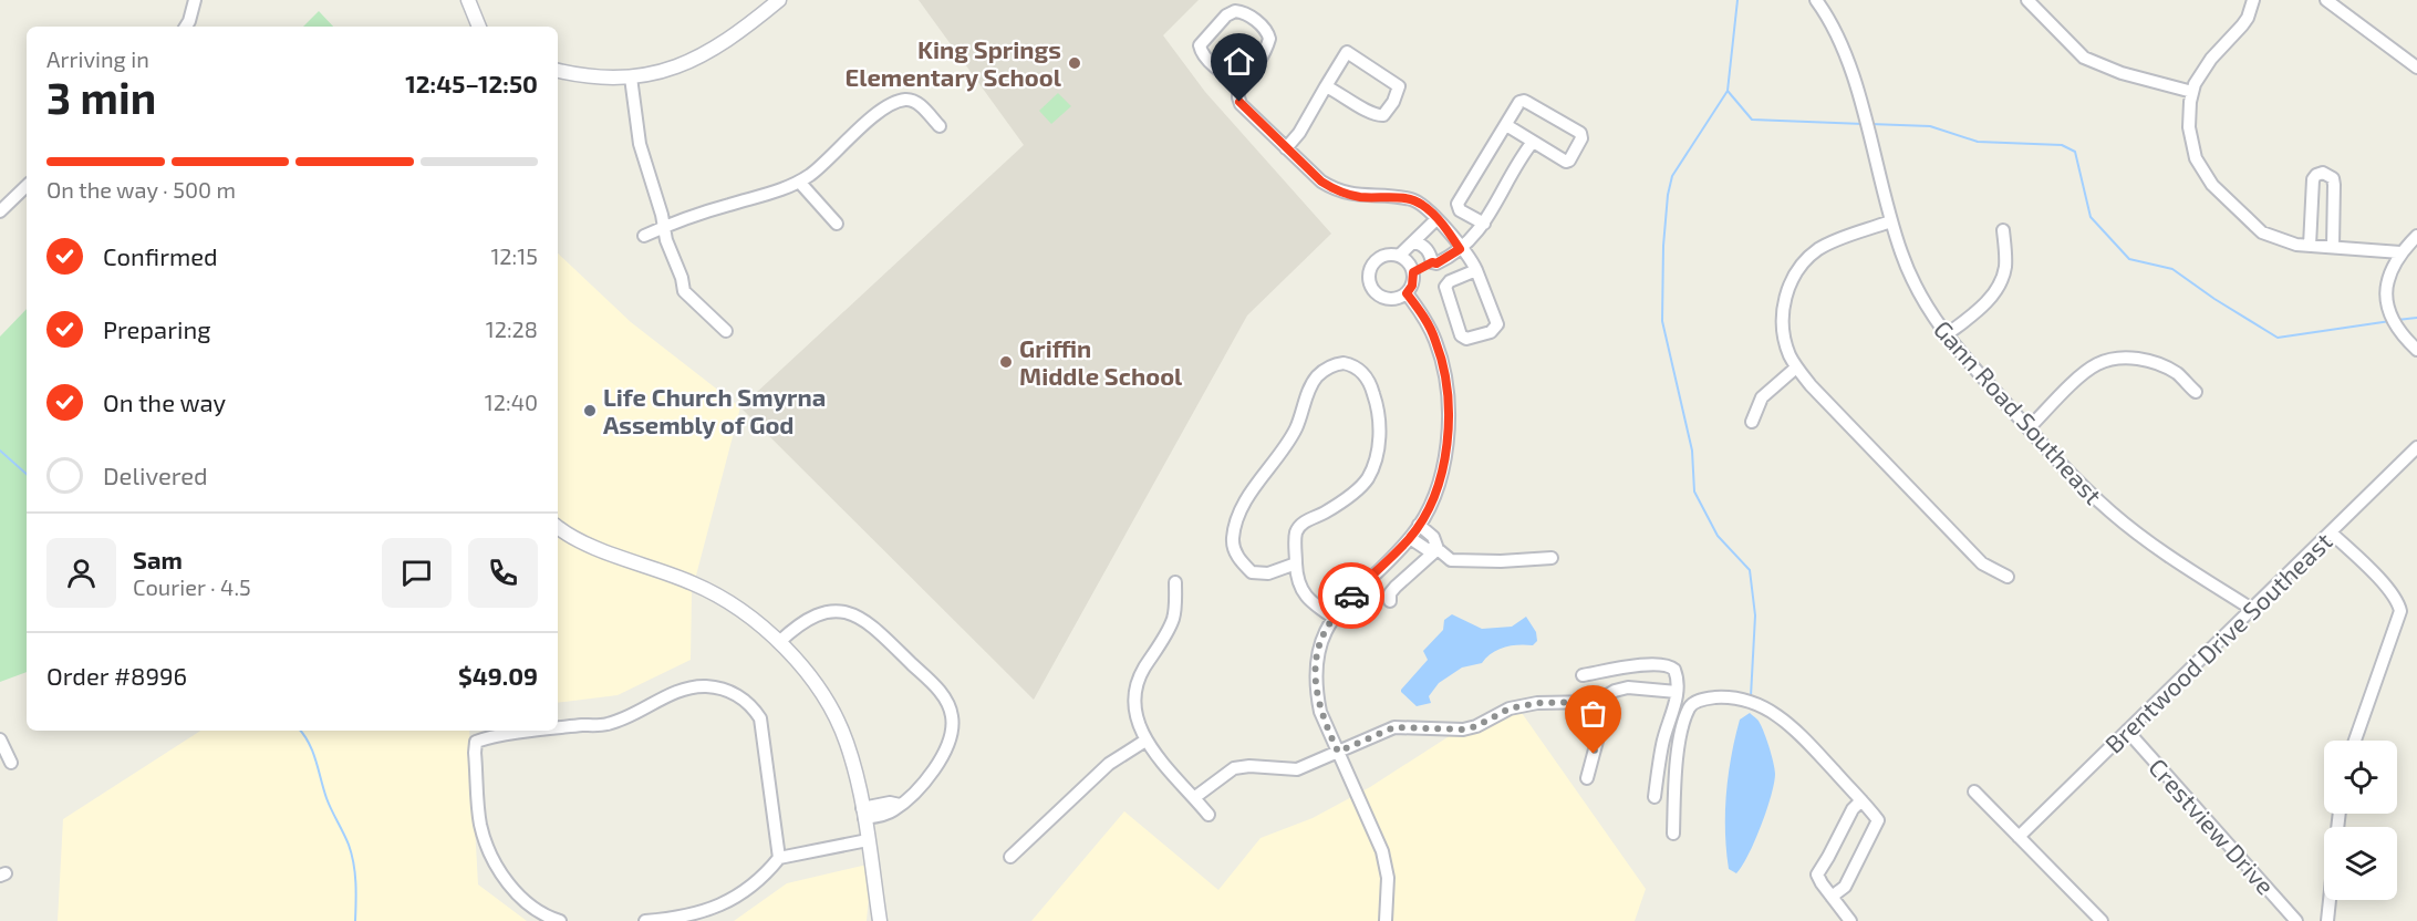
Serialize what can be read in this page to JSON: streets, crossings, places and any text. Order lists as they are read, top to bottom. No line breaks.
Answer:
{"streets":{"street":["Gann Road Southeast","Brentwood Drive Southeast","Crestview Drive"]},"crossings":[["Gann Road Southeast","Brentwood Drive Southeast"],["Brentwood Drive Southeast","Crestview Drive"]],"places":["King Springs Elementary School","Griffin Middle School","Life Church Smyrna Assembly of God"],"page":{"heading":["3 min","Arriving in","12:45–12:50"],"panel":["Sam","Courier · 4.5","Order #8996","$49.09"],"bar":"On the way · 500 m","list":[["Confirmed","12:15"],["Preparing","12:28"],["On the way","12:40"],"Delivered"]}}
